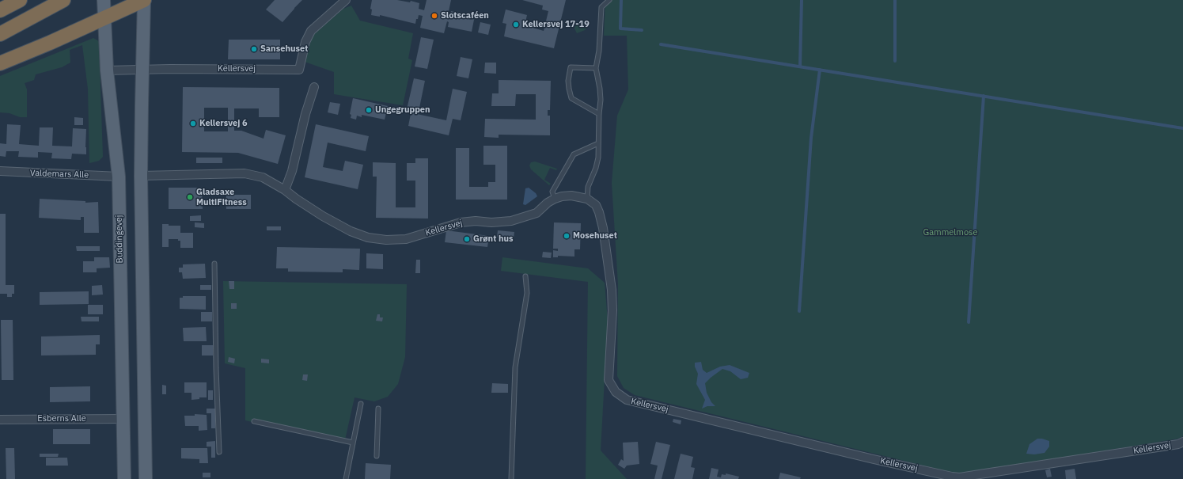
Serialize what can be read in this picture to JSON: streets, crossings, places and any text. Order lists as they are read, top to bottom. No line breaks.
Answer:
{"streets":{"main road":["Buddingevej"],"street":["Kellersvej","Valdemars Alle","Esberns Alle"]},"crossings":[["Kellersvej","Buddingevej"],["Valdemars Alle","Buddingevej"],["Buddingevej","Esberns Alle"]],"parks":["Gammelmose"],"places":["Slotscaféen","Kellersvej 17-19","Sansehuset","Ungegruppen","Kellersvej 6","Gladsaxe MultiFitness","Mosehuset","Grønt hus"]}
